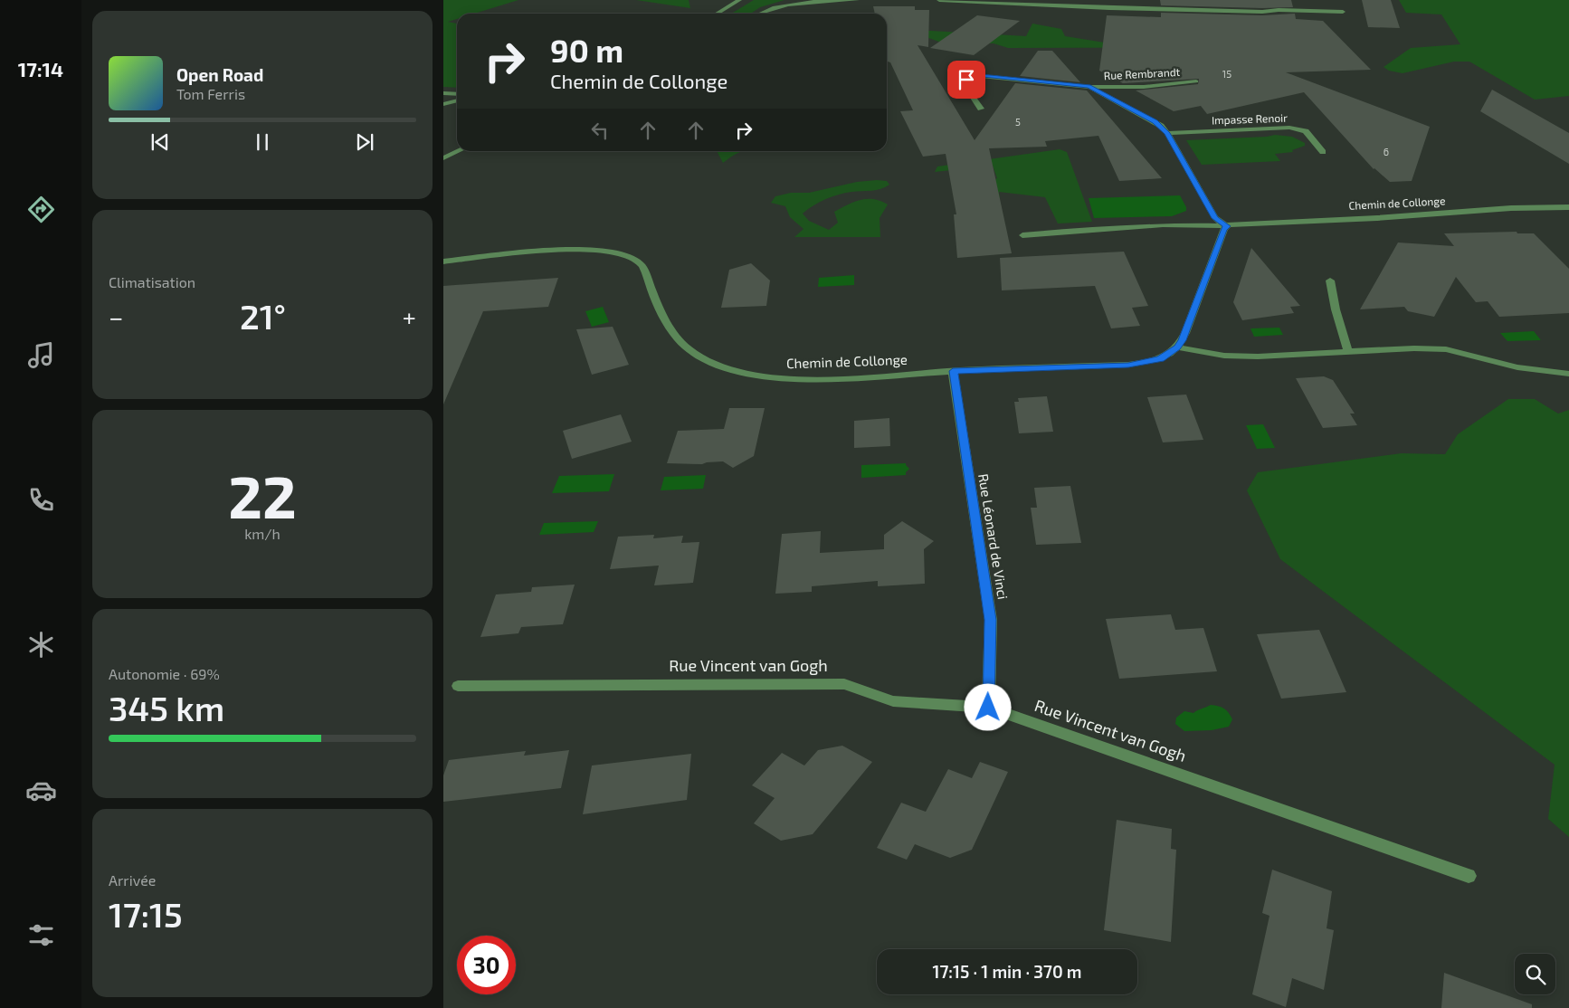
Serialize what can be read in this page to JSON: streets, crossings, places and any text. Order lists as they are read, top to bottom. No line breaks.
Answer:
{"streets":{"street":["Rue Rembrandt","Impasse Renoir","Chemin de Collonge","Rue Léonard de Vinci","Rue Vincent van Gogh"]},"crossings":[["Rue Rembrandt","Impasse Renoir"],["Rue Rembrandt","Chemin de Collonge"],["Chemin de Collonge","Rue Léonard de Vinci"],["Rue Léonard de Vinci","Rue Vincent van Gogh"]],"house_numbers":["15","5","6"],"page":{"tabs":"17:14","turn":["90 m","Chemin de Collonge"],"song":["Open Road","Tom Ferris"],"tile":["Climatisation",["22","km/h"],["Autonomie · 69%","345 km"],["Arrivée","17:15"]],"heat":["−","21°","+"],"limit":"30","trip":"17:15 · 1 min · 370 m"}}
